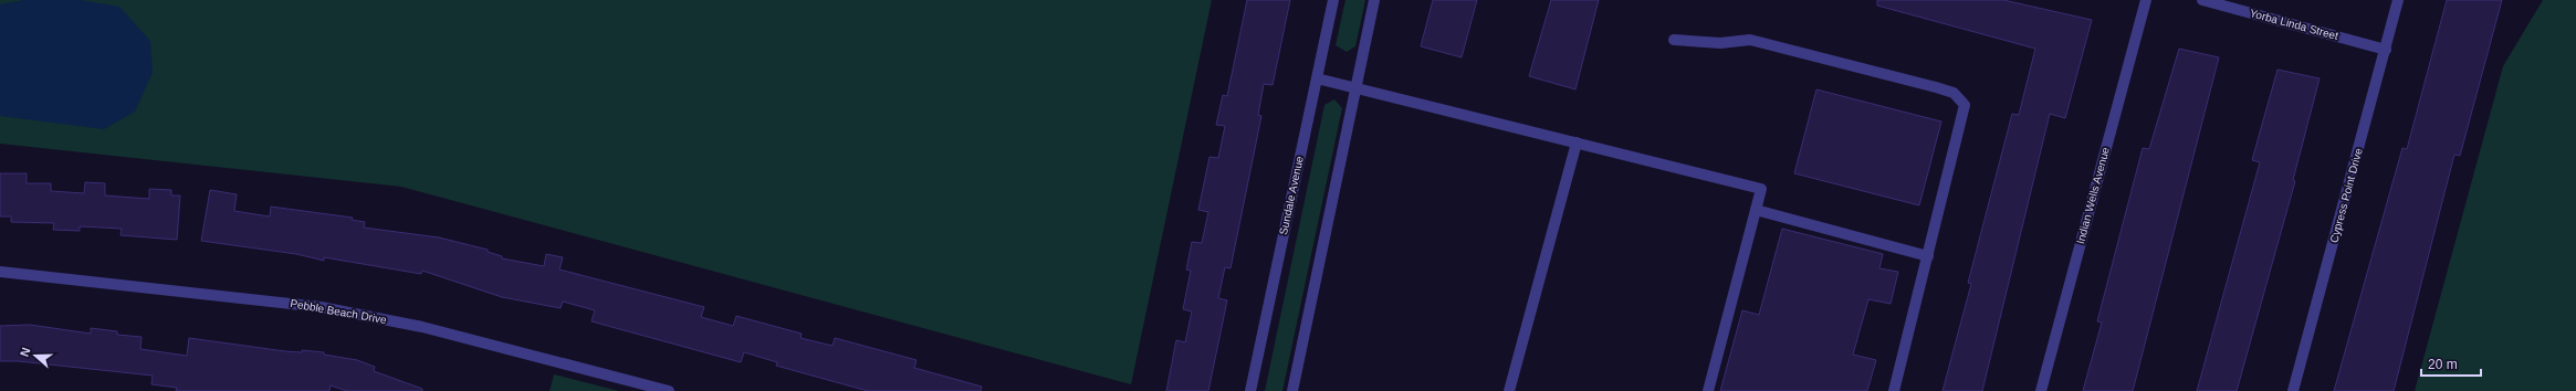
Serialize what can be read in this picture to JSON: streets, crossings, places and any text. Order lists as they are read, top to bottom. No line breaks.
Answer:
{"streets":{"street":["Yorba Linda Street","Sundale Avenue","Indian Wells Avenue","Cypress Point Drive","Pebble Beach Drive"]},"crossings":[["Yorba Linda Street","Cypress Point Drive"]],"scale_bar":"20 m","north":"left"}
